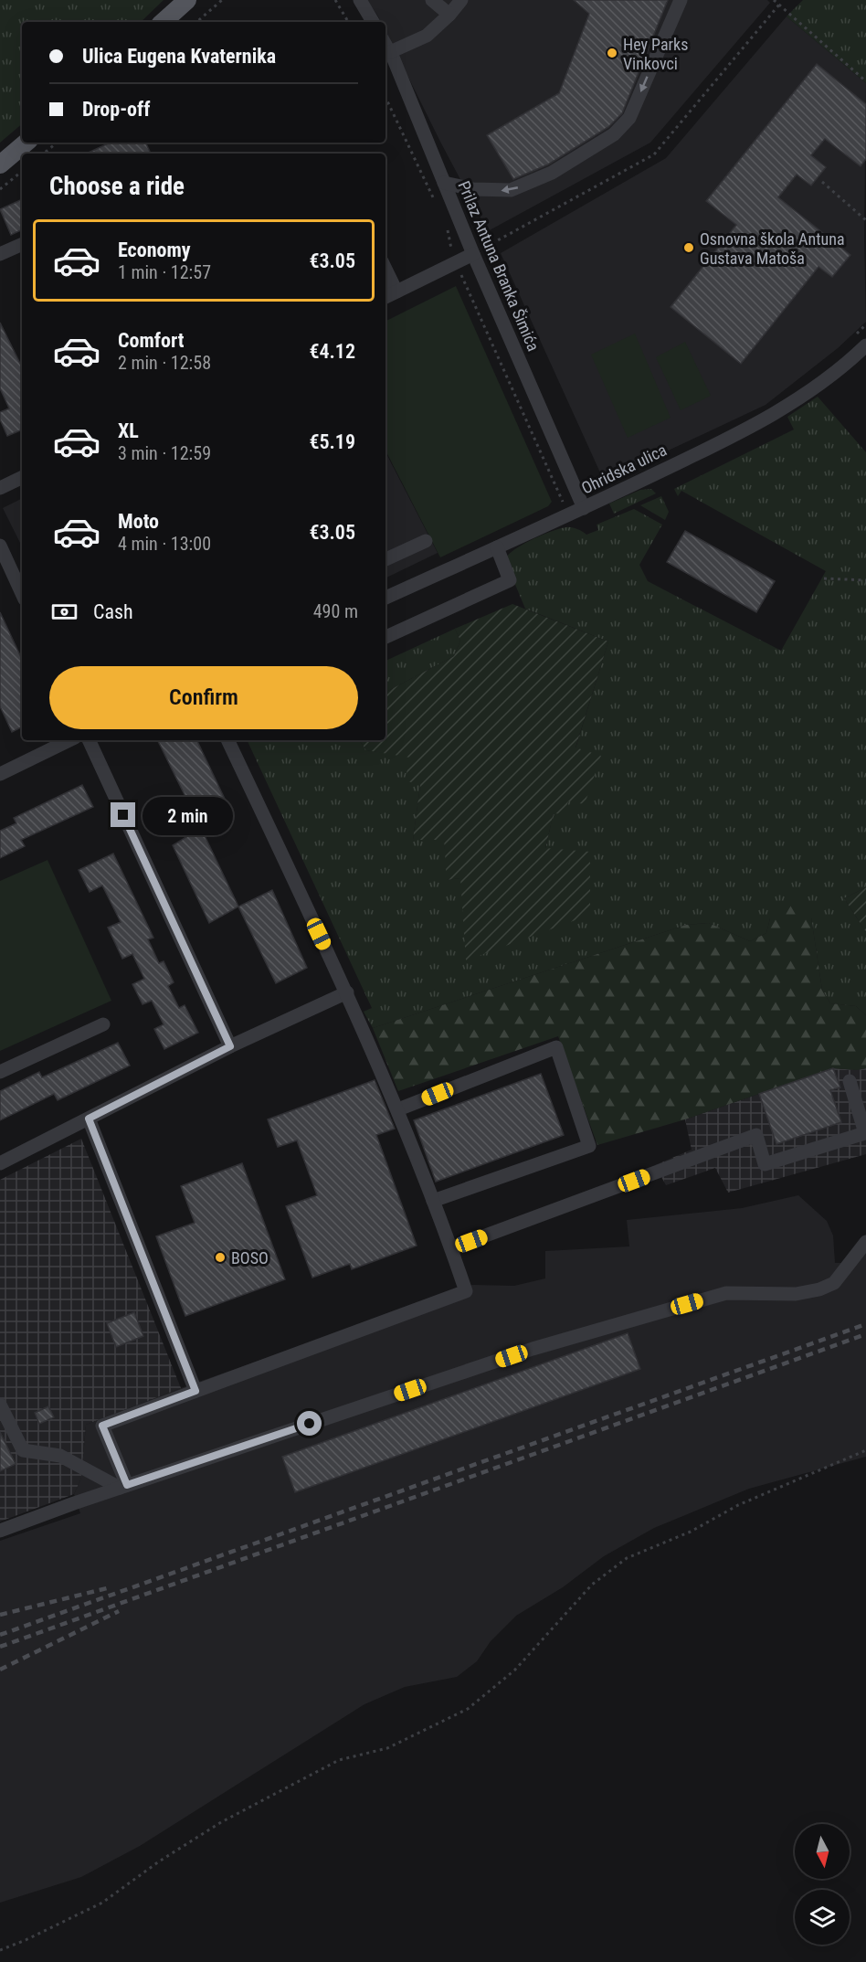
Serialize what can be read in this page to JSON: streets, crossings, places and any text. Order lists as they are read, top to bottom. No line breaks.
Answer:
{"streets":{"street":["Prilaz Antuna Branka Šimića","Ohridska ulica"]},"crossings":[["Prilaz Antuna Branka Šimića","Ohridska ulica"]],"places":["Hey Parks Vinkovci","Osnovna škola Antuna Gustava Matoša","BOSO"],"north":"bottom","page":{"banner":["Ulica Eugena Kvaternika","Drop-off"],"heading":"Choose a ride","list":[{"name":"Economy","note":"1 min · 12:57","value":"€3.05"},{"name":"Comfort","note":"2 min · 12:58","value":"€4.12"},{"name":"XL","note":"3 min · 12:59","value":"€5.19"},{"name":"Moto","note":"4 min · 13:00","value":"€3.05"}],"pay":["Cash","490 m"],"buttons":"Confirm","bubble":"2 min"}}
